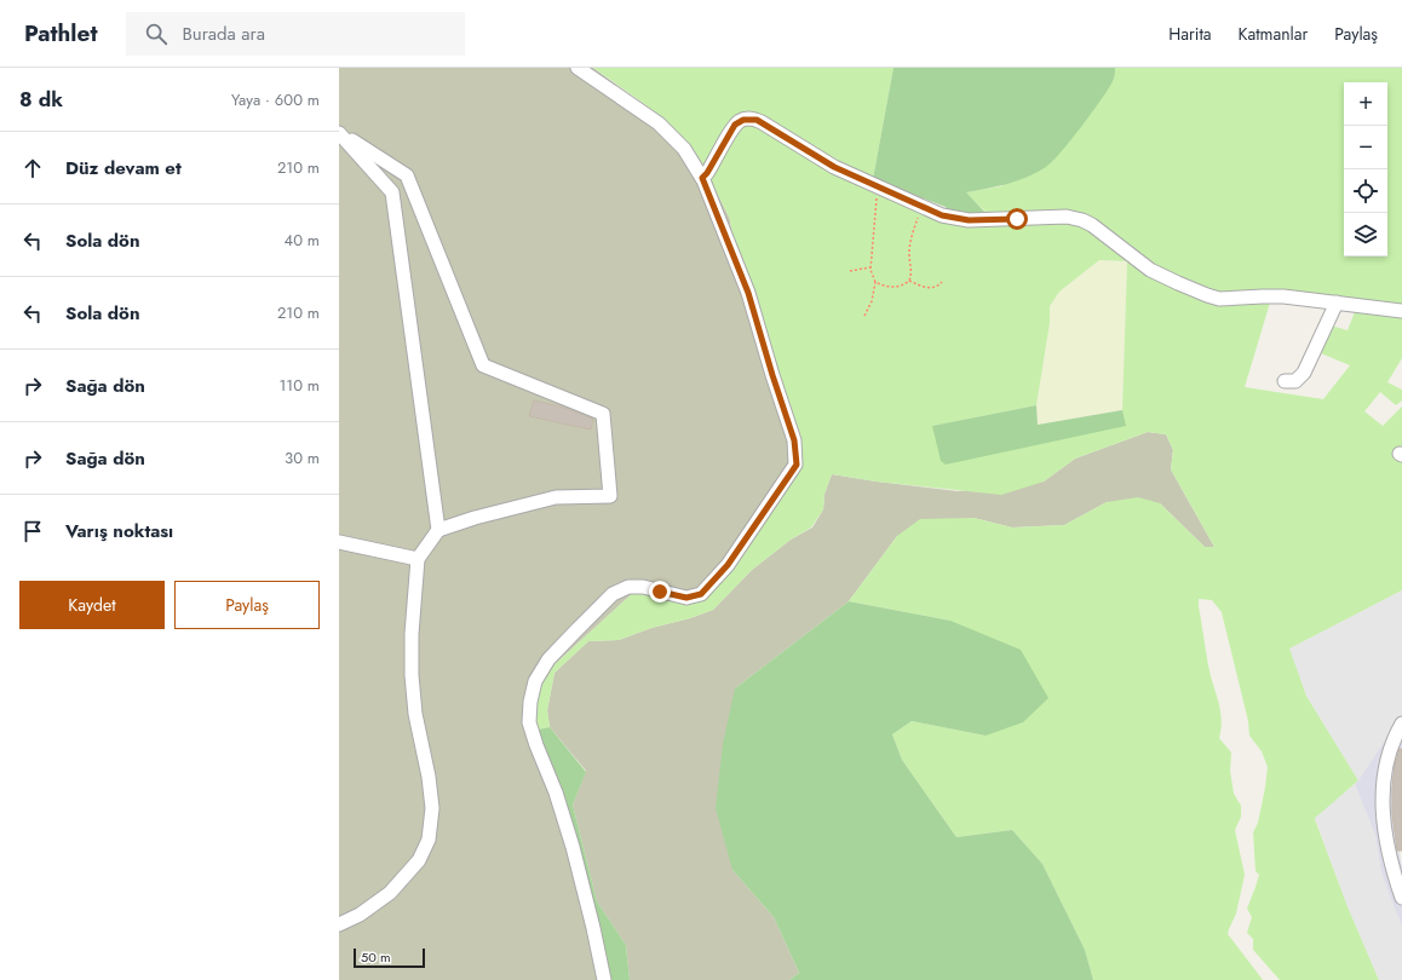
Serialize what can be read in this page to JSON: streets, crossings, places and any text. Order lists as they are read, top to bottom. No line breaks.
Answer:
{"scale_bar":"50 m","page":{"header":"Pathlet","search":"Burada ara","nav":["Harita","Katmanlar","Paylaş"],"heading":["8 dk","Yaya · 600 m"],"map_buttons":["+","−"],"list":[["Düz devam et","210 m"],["Sola dön","40 m"],["Sola dön","210 m"],["Sağa dön","110 m"],["Sağa dön","30 m"],"Varış noktası"],"buttons":["Kaydet","Paylaş"],"scale":"50 m"}}
